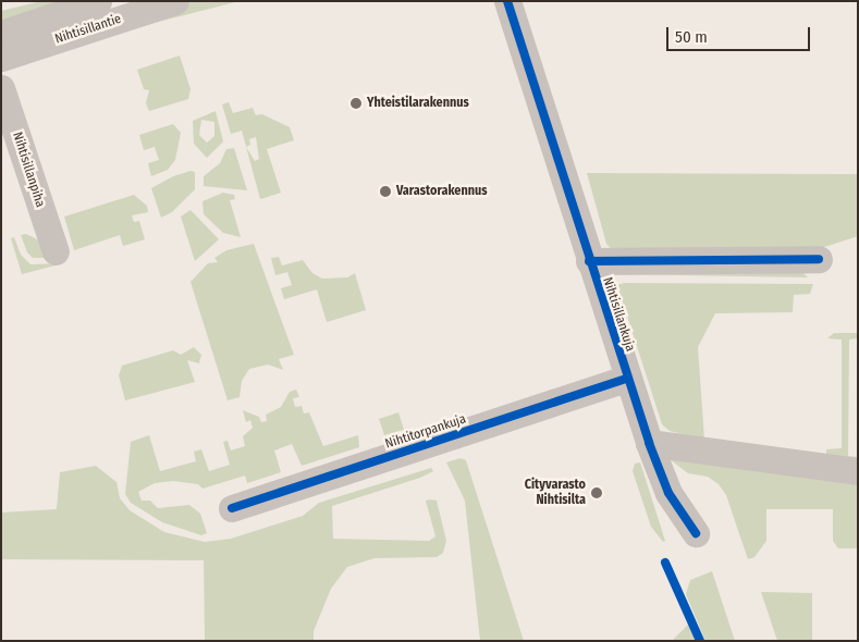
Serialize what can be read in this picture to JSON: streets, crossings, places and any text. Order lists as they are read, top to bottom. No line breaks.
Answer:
{"streets":{"street":["Nihtisillantie","Nihtisillanpiha","Nihtisillankuja","Nihtitorpankuja"]},"crossings":[["Nihtisillankuja","Nihtitorpankuja"]],"places":["Yhteistilarakennus","Varastorakennus","Cityvarasto Nihtisilta"],"scale_bar":"50 m"}
